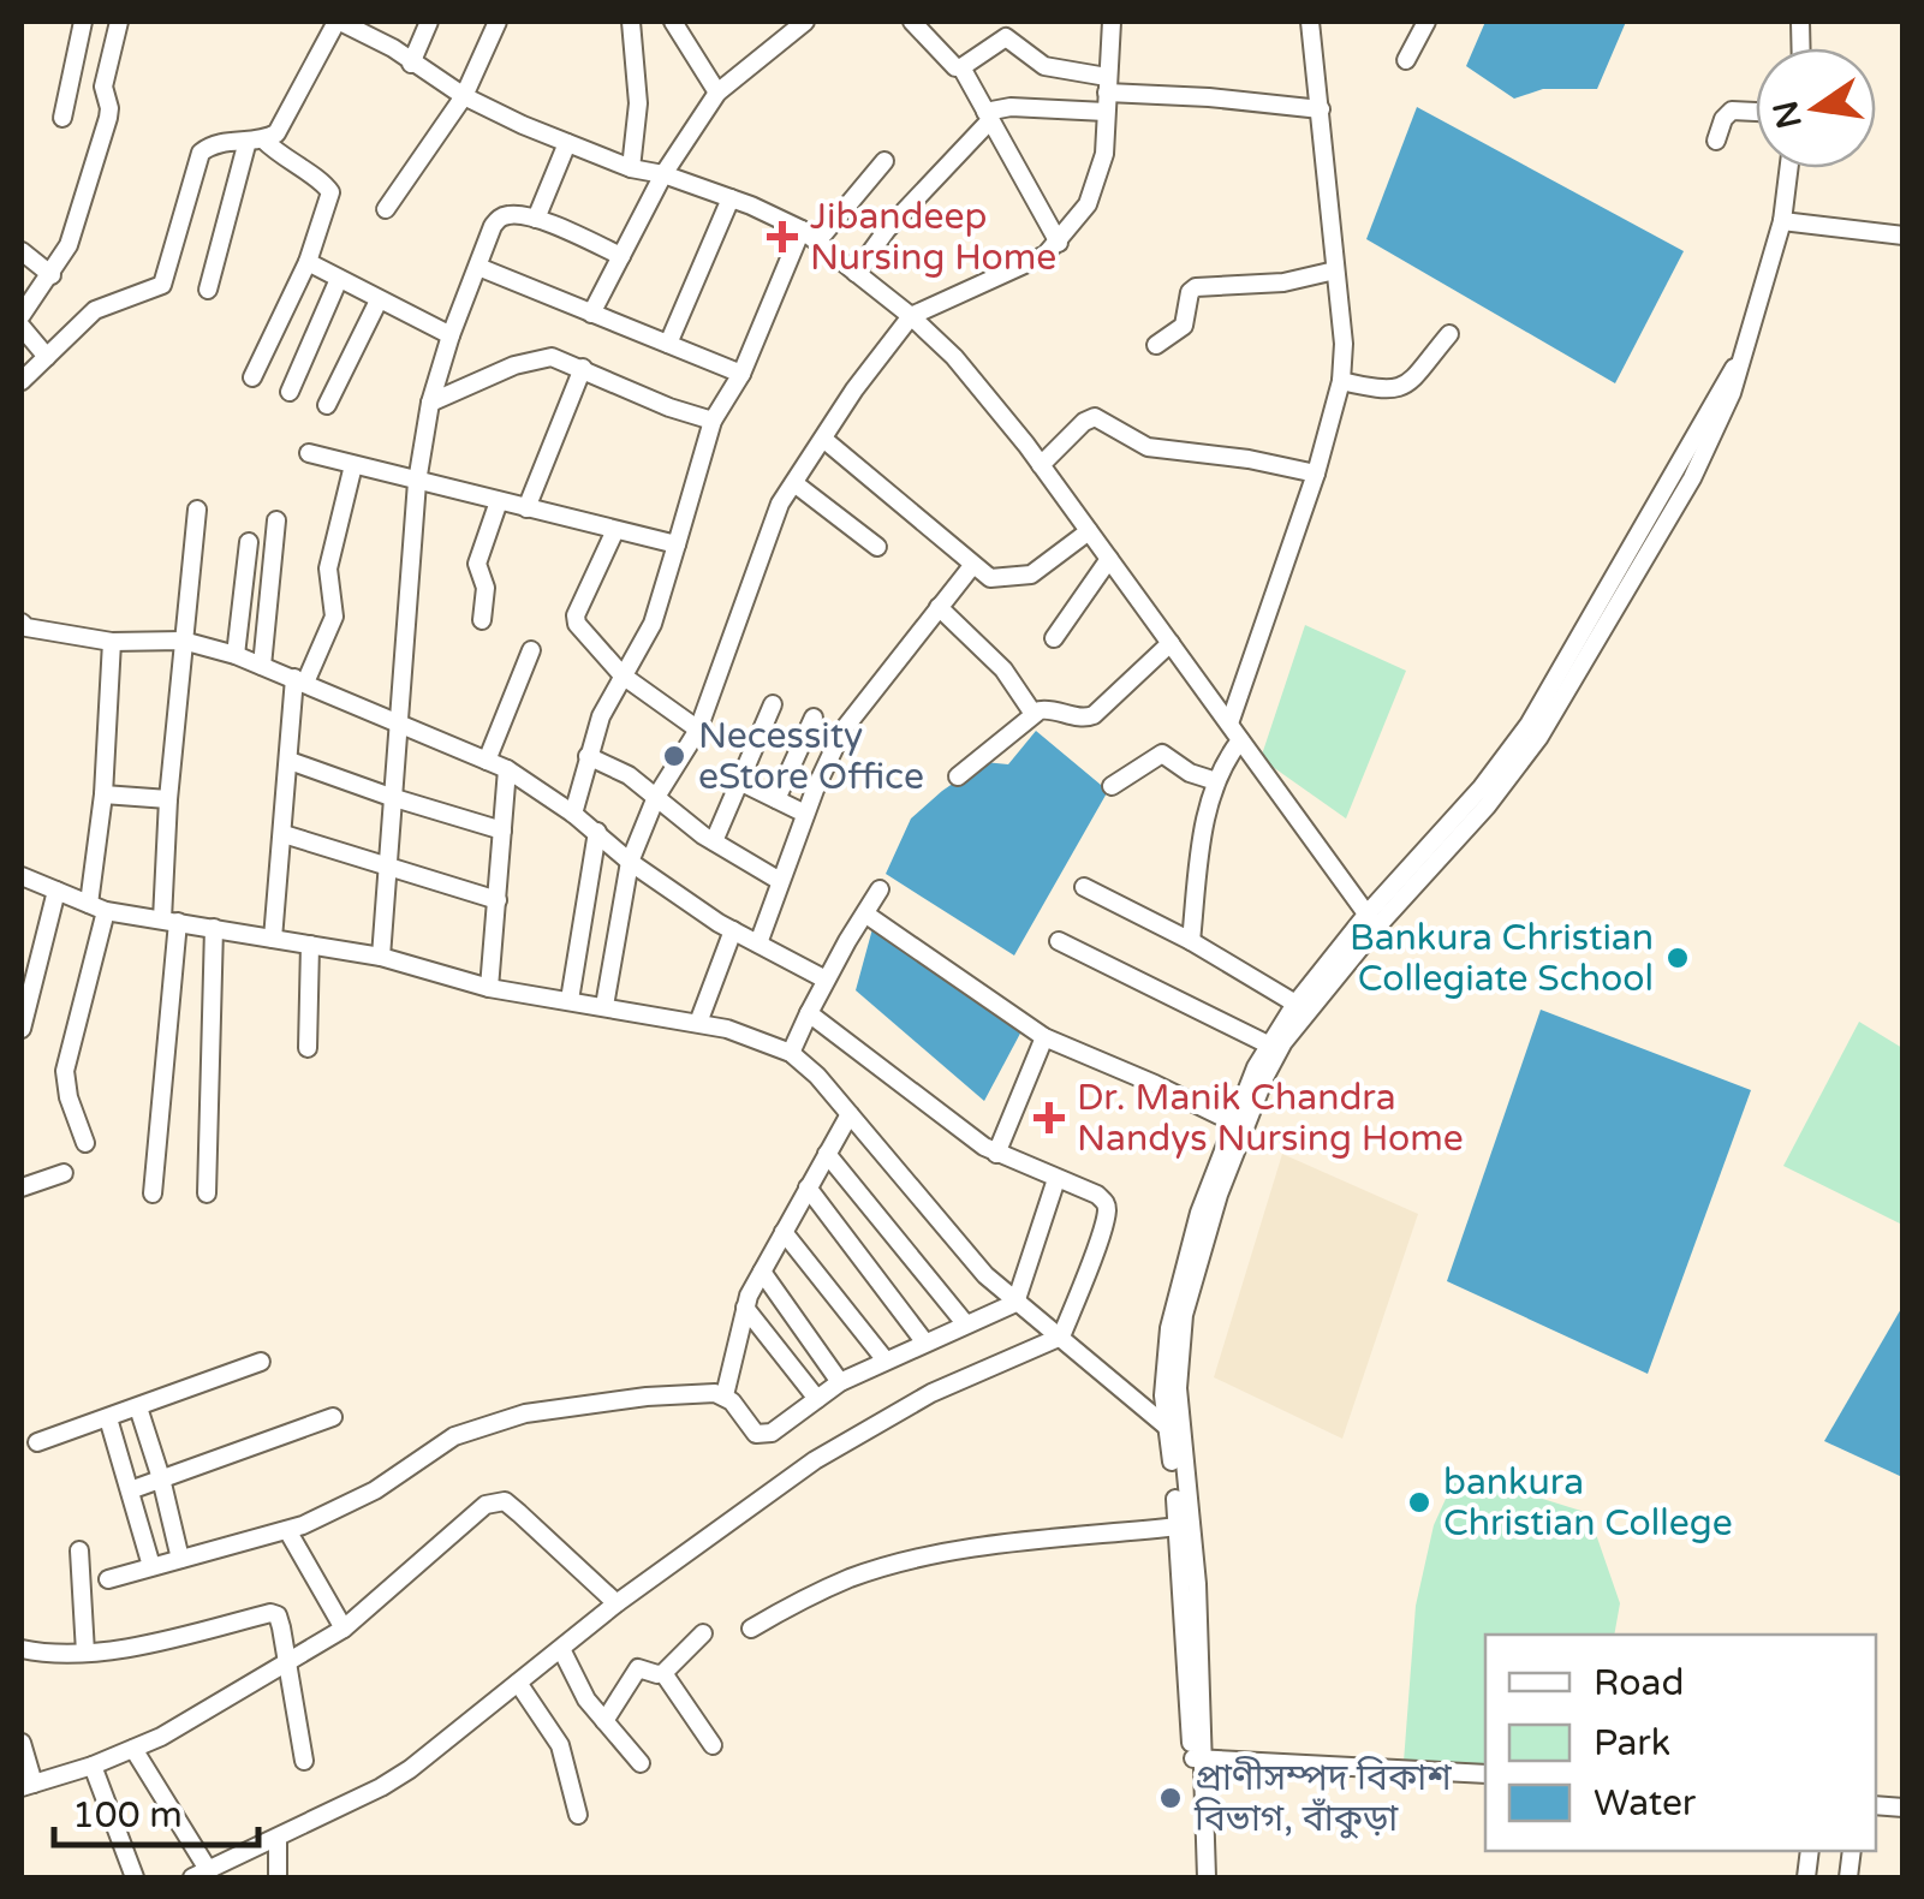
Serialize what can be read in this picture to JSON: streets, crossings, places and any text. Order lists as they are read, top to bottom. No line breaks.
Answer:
{"places":{"health":["Jibandeep Nursing Home","Dr. Manik Chandra Nandys Nursing Home"],"other":["Necessity eStore Office","Bankura Christian Collegiate School","bankura Christian College","প্রাণীসম্পদ বিকাশ বিভাগ, বাঁকুড়া"]},"legend":["Road","Park","Water"],"scale_bar":"100 m","north":"left"}
